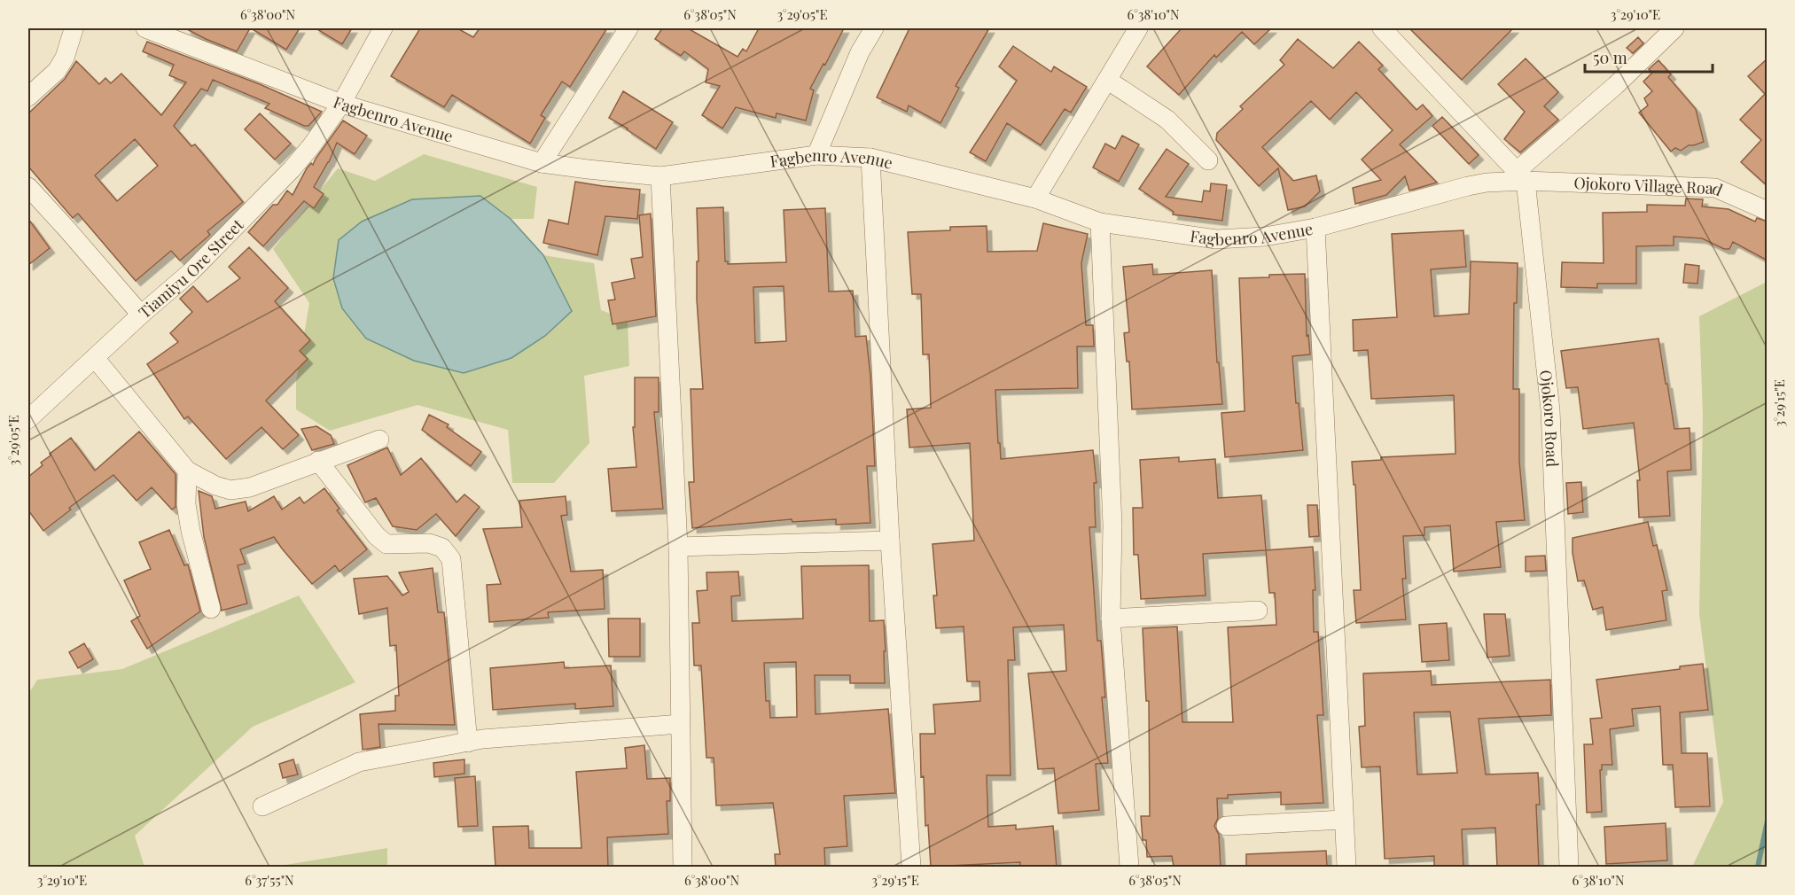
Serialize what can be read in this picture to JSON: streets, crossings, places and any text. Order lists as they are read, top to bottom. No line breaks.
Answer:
{"streets":{"street":["Fagbenro Avenue","Ojokoro Village Road","Tiamiyu Ore Street","Ojokoro Road"]},"crossings":[["Fagbenro Avenue","Ojokoro Village Road"],["Fagbenro Avenue","Tiamiyu Ore Street"],["Fagbenro Avenue","Ojokoro Road"],["Ojokoro Village Road","Ojokoro Road"]],"scale_bar":"50 m","coordinates":["6°38'00\"N","6°38'05\"N","3°29'05\"E","6°38'10\"N","3°29'10\"E","3°29'15\"E","6°37'55\"N"]}
